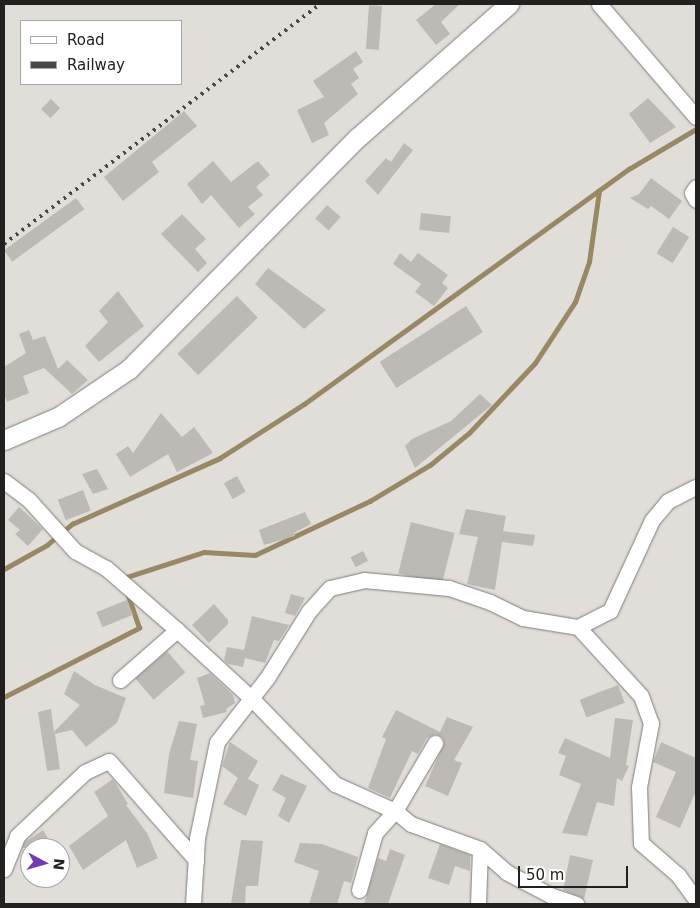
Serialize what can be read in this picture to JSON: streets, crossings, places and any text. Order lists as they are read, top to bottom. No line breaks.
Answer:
{"legend":["Road","Railway"],"scale_bar":"50 m","north":"right"}
